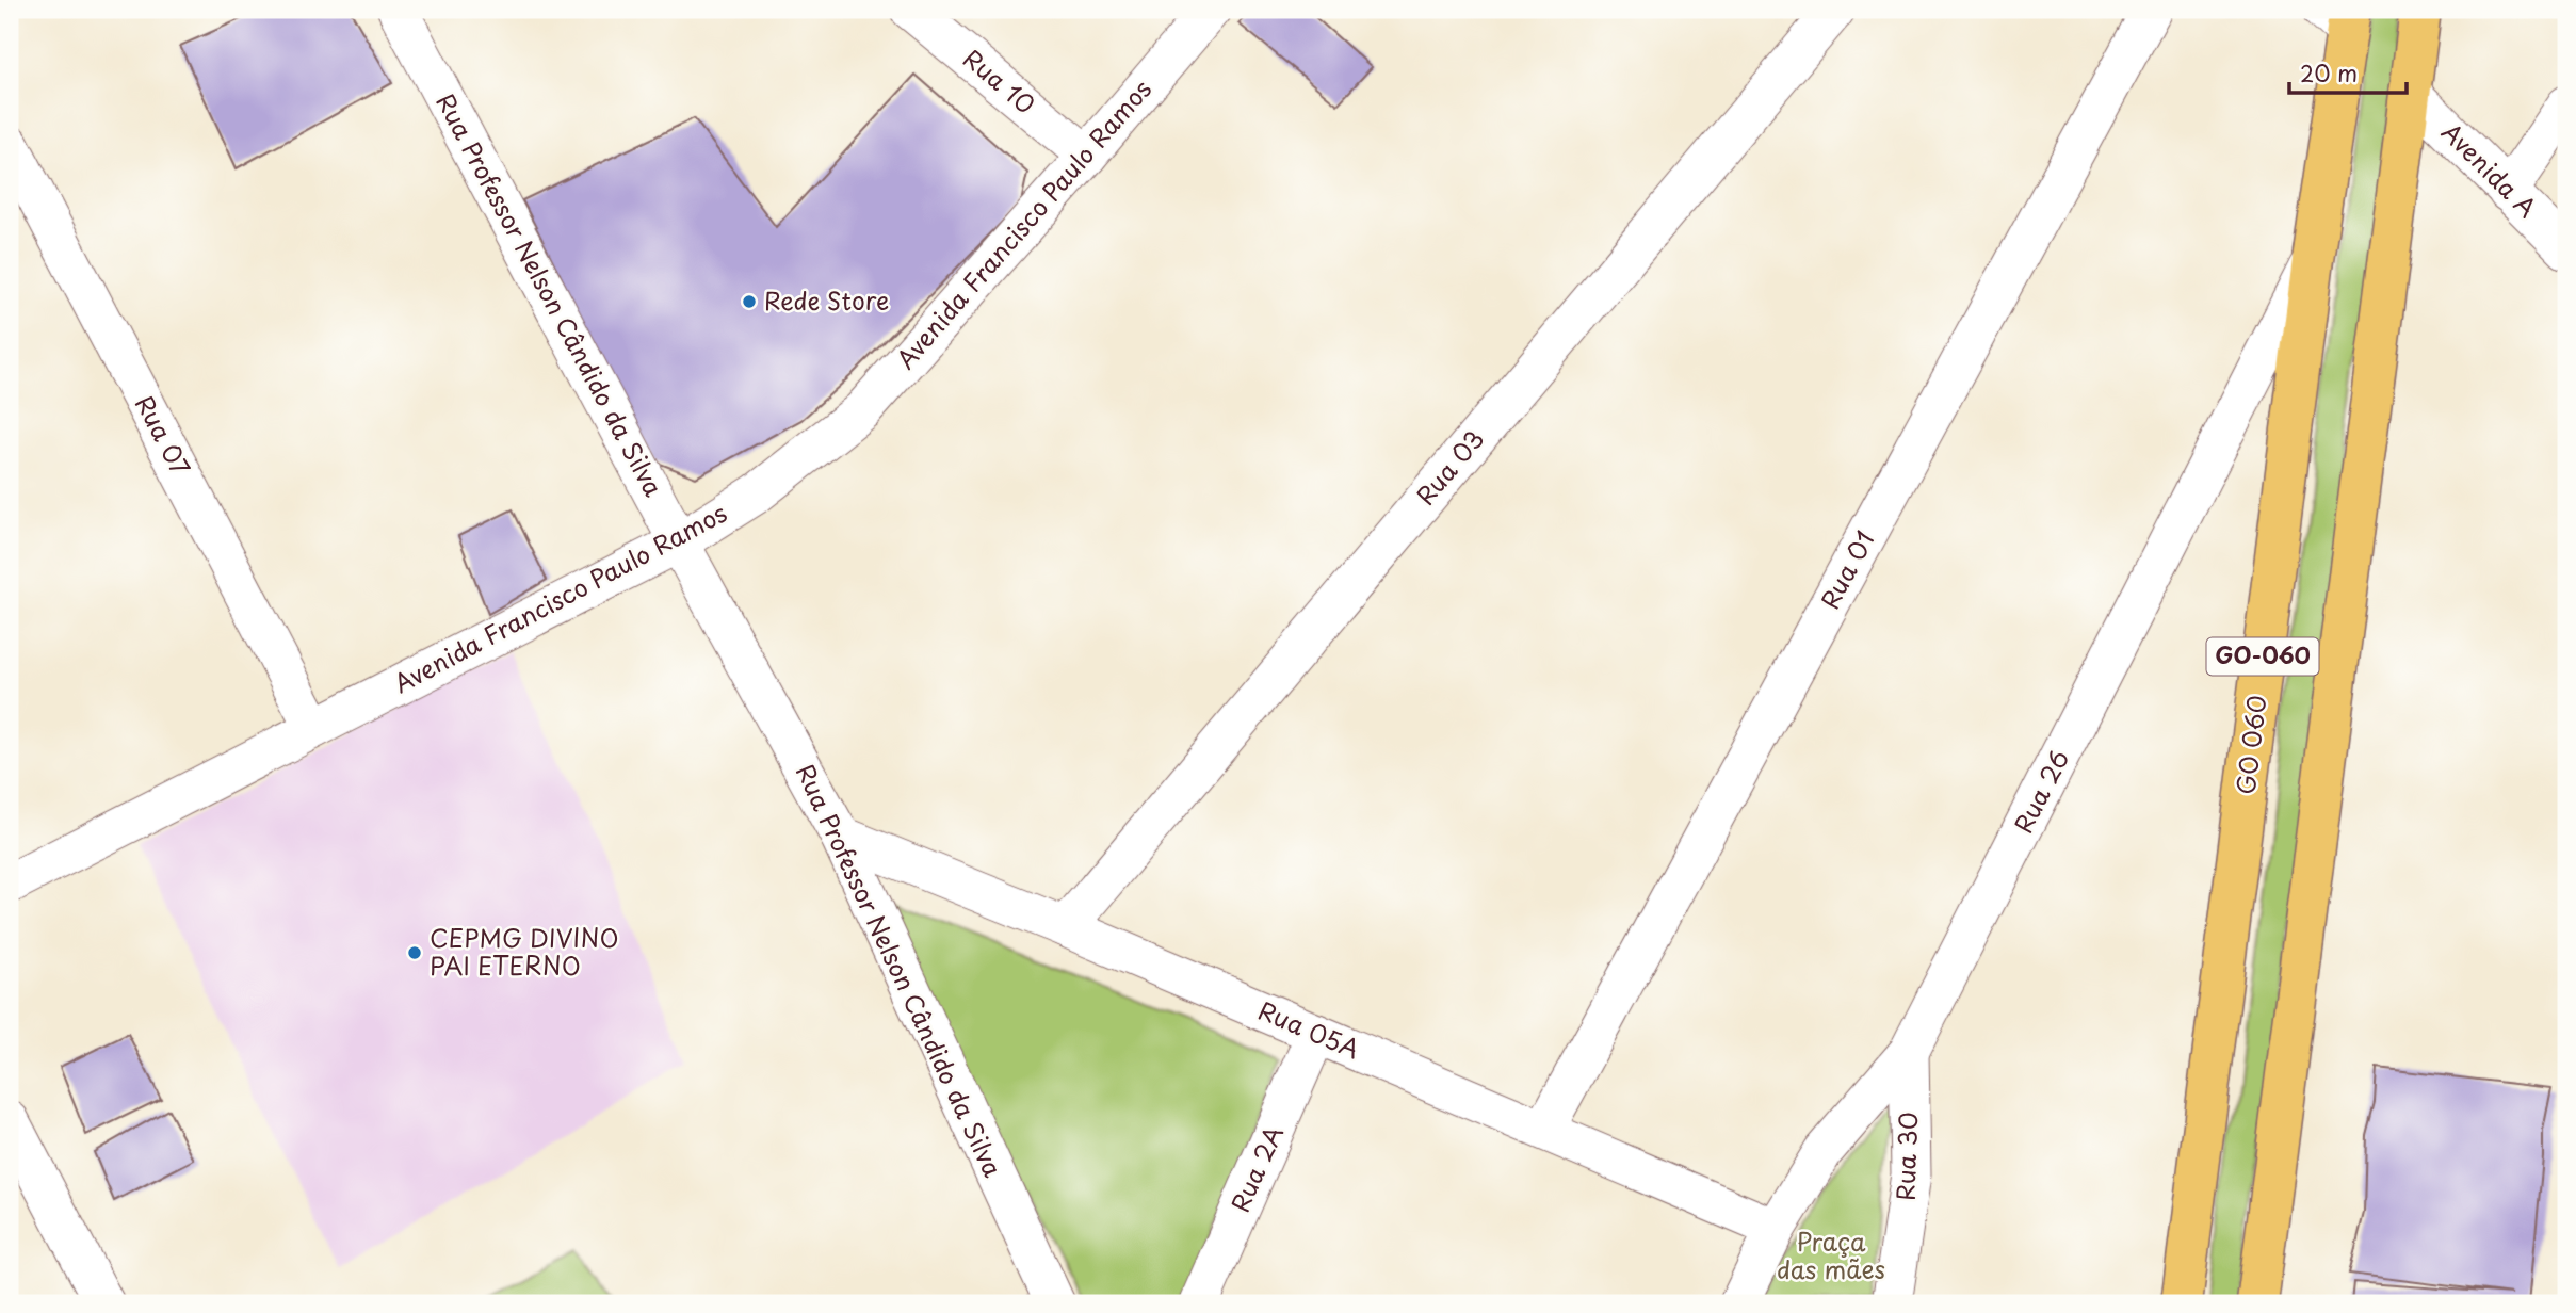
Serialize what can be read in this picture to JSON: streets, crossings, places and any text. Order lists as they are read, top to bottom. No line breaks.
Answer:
{"streets":{"main road":["GO-060","GO 060"],"street":["Rua 10","Avenida A","Avenida Francisco Paulo Ramos","Rua Professor Nelson Cândido da Silva","Rua 07","Rua 03","Rua 01","Rua 26","Rua 05A","Rua 30","Rua 2A"]},"crossings":[["Rua 10","Avenida Francisco Paulo Ramos"],["Avenida A","GO-060"],["Avenida Francisco Paulo Ramos","Rua Professor Nelson Cândido da Silva"],["Avenida Francisco Paulo Ramos","Rua 07"],["Rua Professor Nelson Cândido da Silva","Rua 05A"],["Rua 03","Rua 05A"],["Rua 01","Rua 05A"],["GO 060","Rua 26"],["Rua 26","Rua 05A"],["Rua 26","Rua 30"],["Rua 05A","Rua 2A"]],"parks":["Praça das mães"],"places":["Rede Store","CEPMG DIVINO PAI ETERNO"],"scale_bar":"20 m"}
